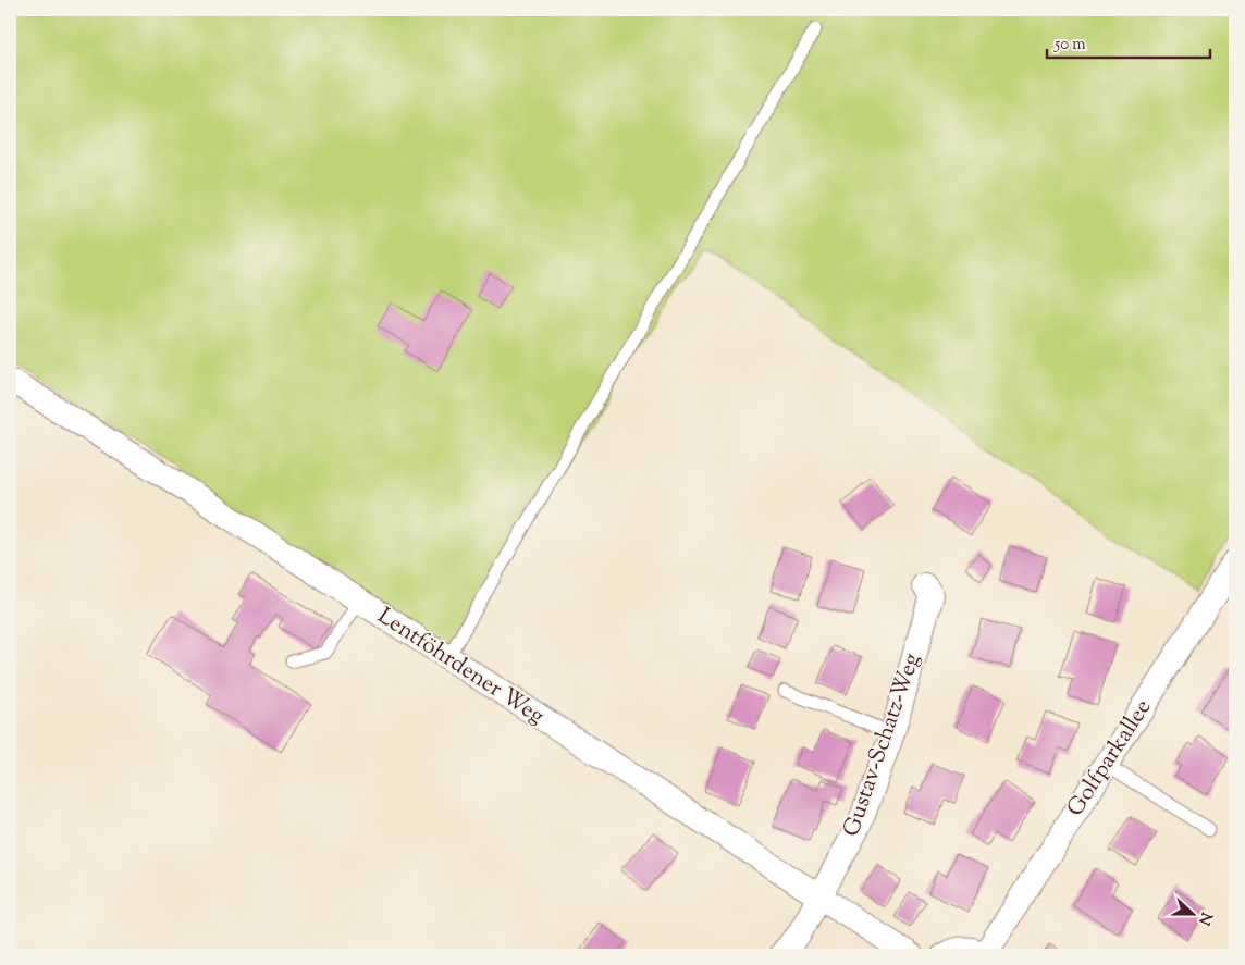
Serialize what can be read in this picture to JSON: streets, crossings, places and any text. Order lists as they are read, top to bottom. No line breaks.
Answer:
{"streets":{"street":["Lentföhrdener Weg","Gustav-Schatz-Weg","Golfparkallee"]},"crossings":[["Lentföhrdener Weg","Gustav-Schatz-Weg"]],"scale_bar":"50 m","north":"right"}
